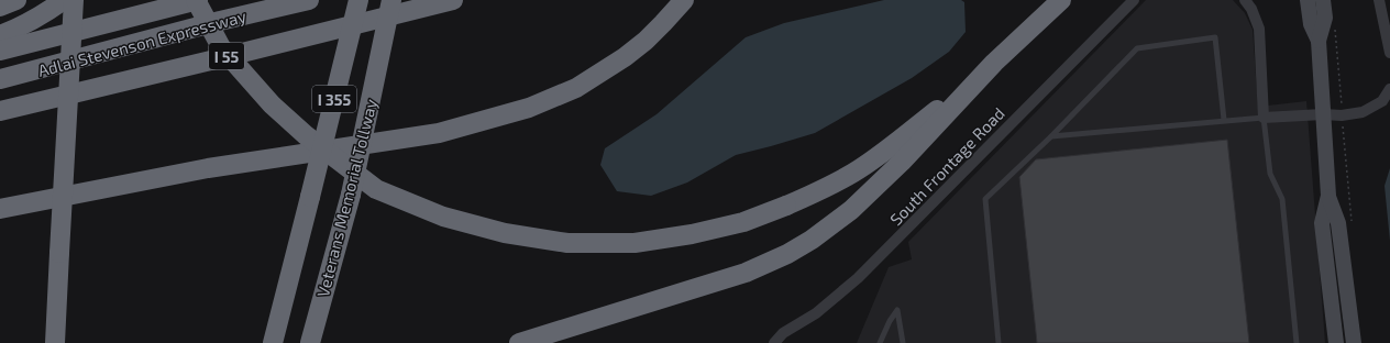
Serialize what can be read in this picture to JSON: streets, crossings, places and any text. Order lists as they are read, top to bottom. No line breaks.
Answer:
{"streets":{"highway":["Adlai Stevenson Expressway","I 55","I 355","Veterans Memorial Tollway"],"street":["South Frontage Road"]}}
